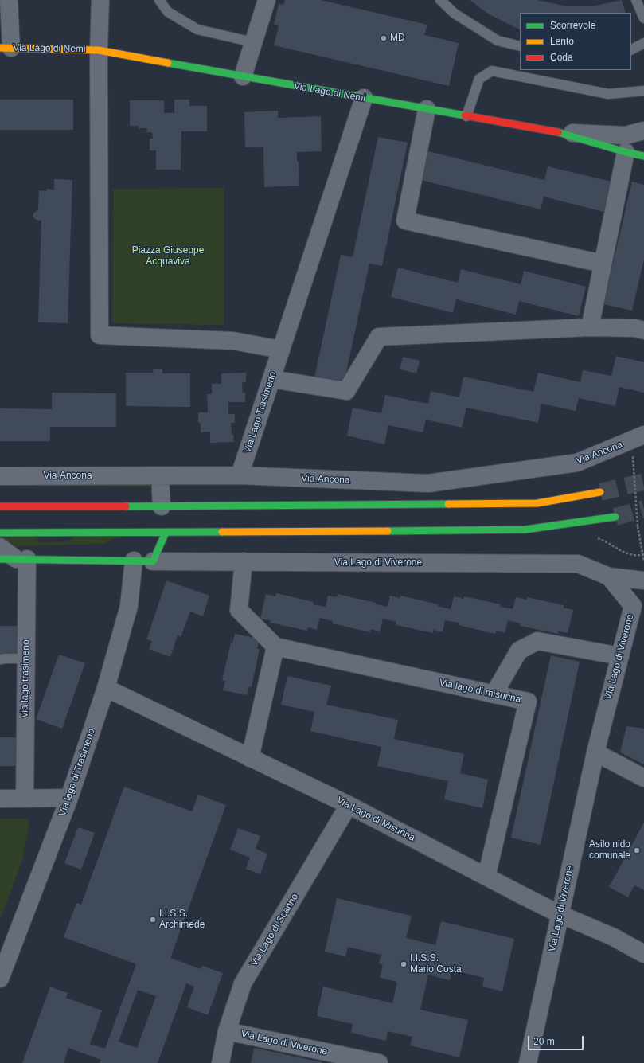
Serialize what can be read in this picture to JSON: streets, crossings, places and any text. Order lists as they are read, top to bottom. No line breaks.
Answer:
{"streets":{"street":["Via Lago di Nemi","Via Lago Trasimeno","Via Ancona","Via Lago di Viverone","via lago trasimeno","Via lago di misurina","Via lago di Trasimeno","Via Lago di Misurina","Via Lago di Scanno"]},"crossings":[["Via Lago Trasimeno","Via Ancona"],["Via Lago di Viverone","Via Lago di Misurina"],["Via Lago di Viverone","Via Lago di Scanno"],["Via lago di misurina","Via Lago di Misurina"],["Via lago di Trasimeno","Via Lago di Misurina"],["Via Lago di Misurina","Via Lago di Scanno"]],"parks":["Piazza Giuseppe Acquaviva"],"places":["MD","Asilo nido comunale","I.I.S.S. Archimede","I.I.S.S. Mario Costa"],"legend":["Scorrevole","Lento","Coda"],"scale_bar":"20 m"}
